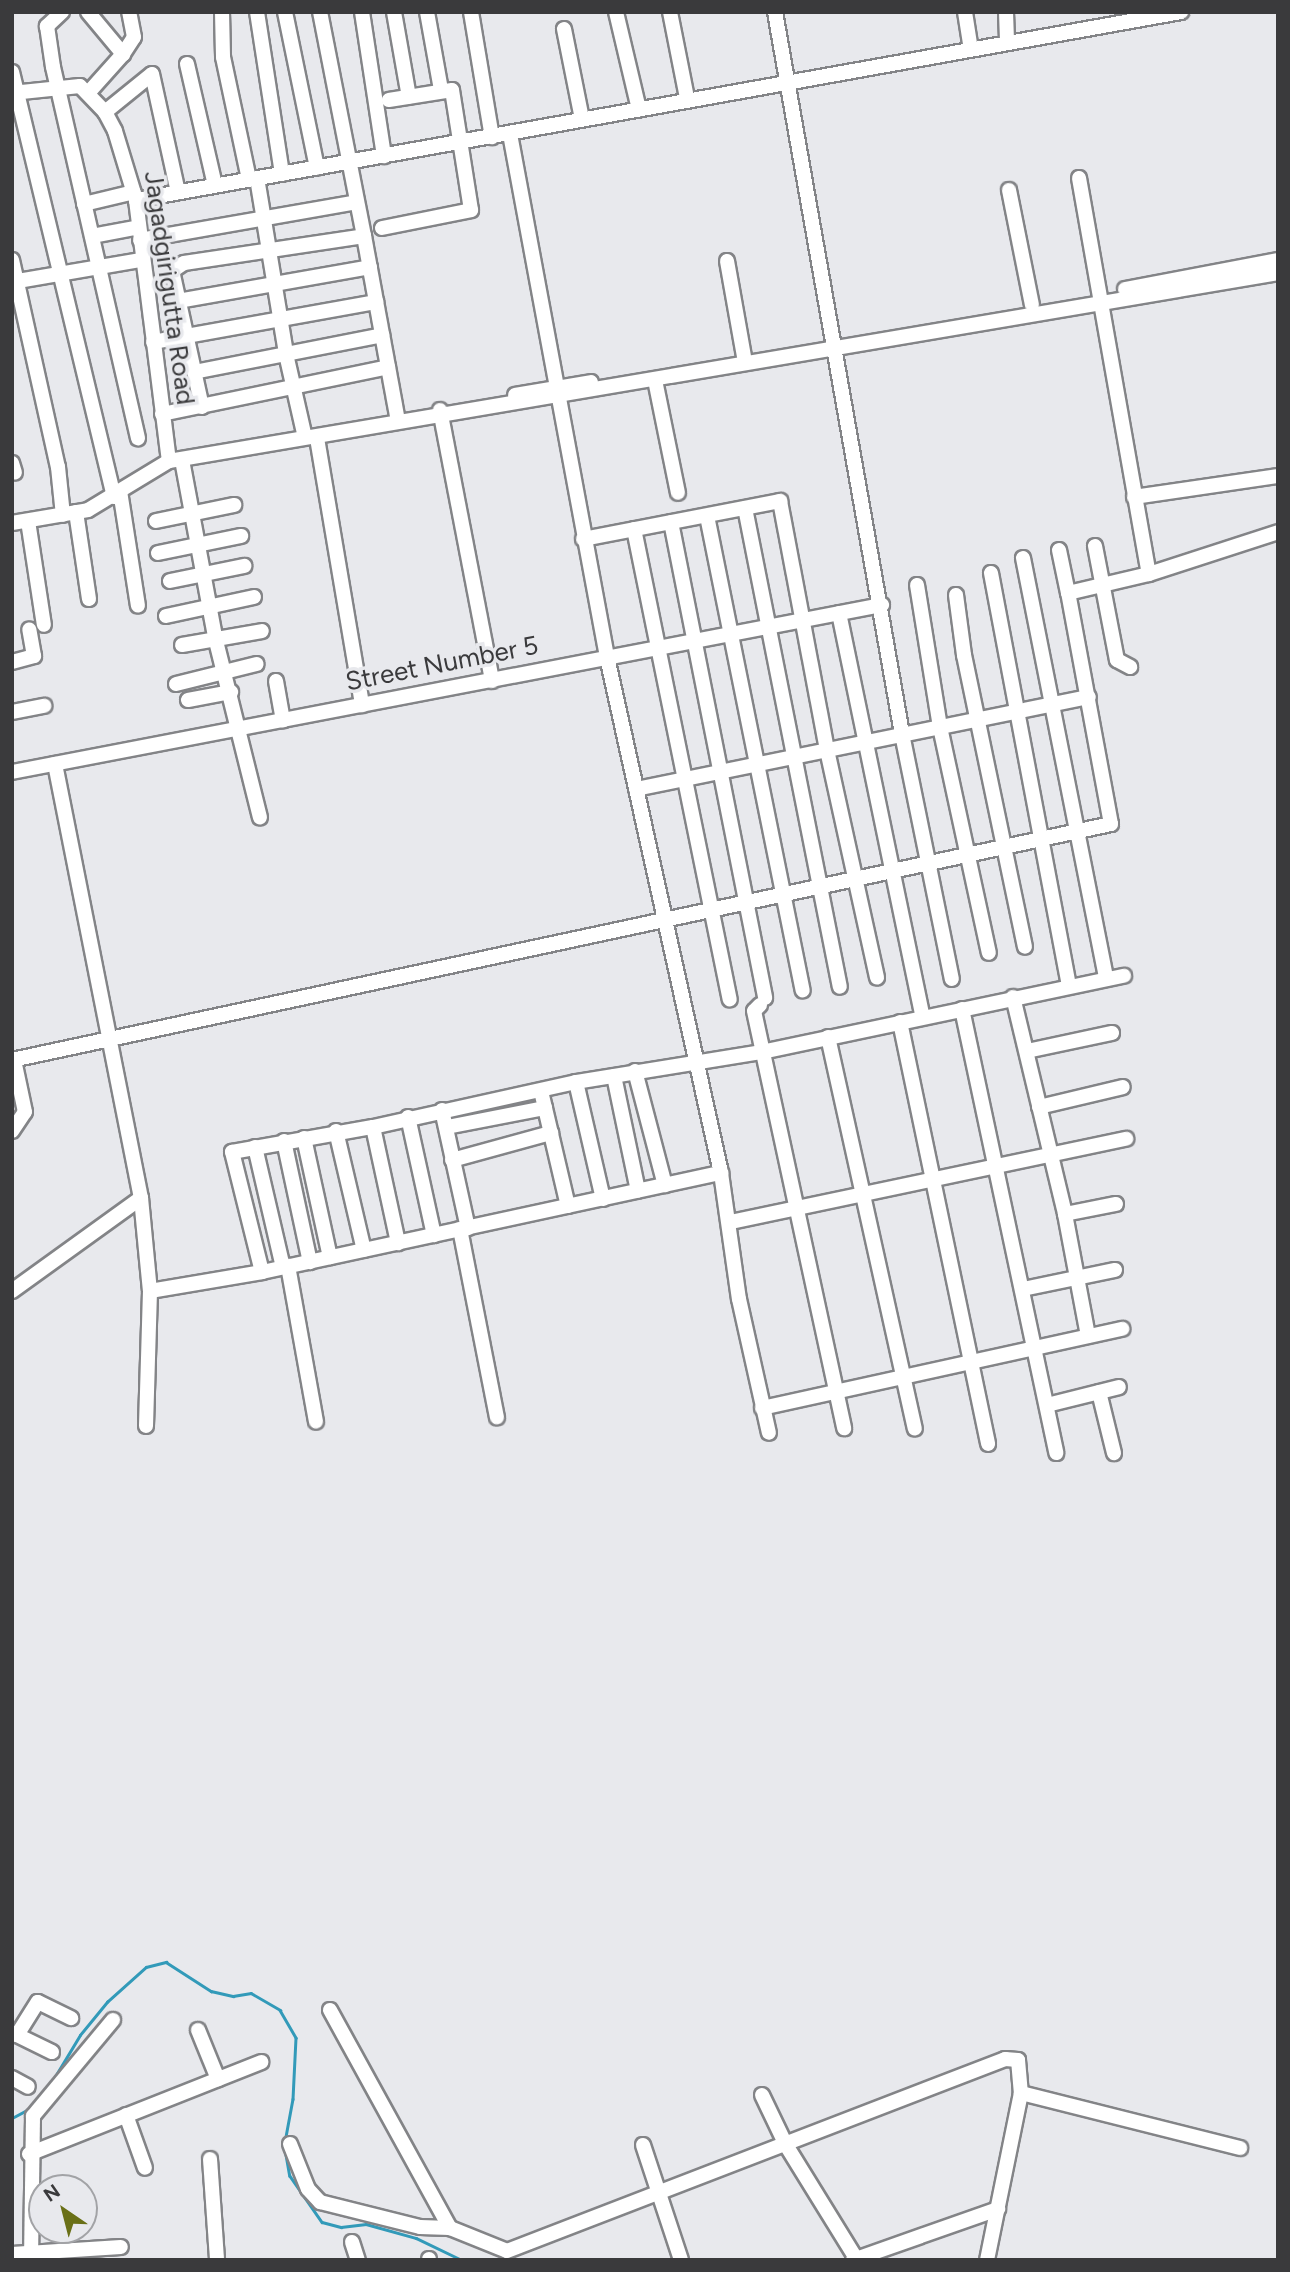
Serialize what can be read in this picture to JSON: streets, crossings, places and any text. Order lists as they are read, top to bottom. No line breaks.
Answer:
{"streets":{"street":["Jagadgirigutta Road","Street Number 5"]},"crossings":[["Jagadgirigutta Road","Street Number 5"]],"north":"top left"}
